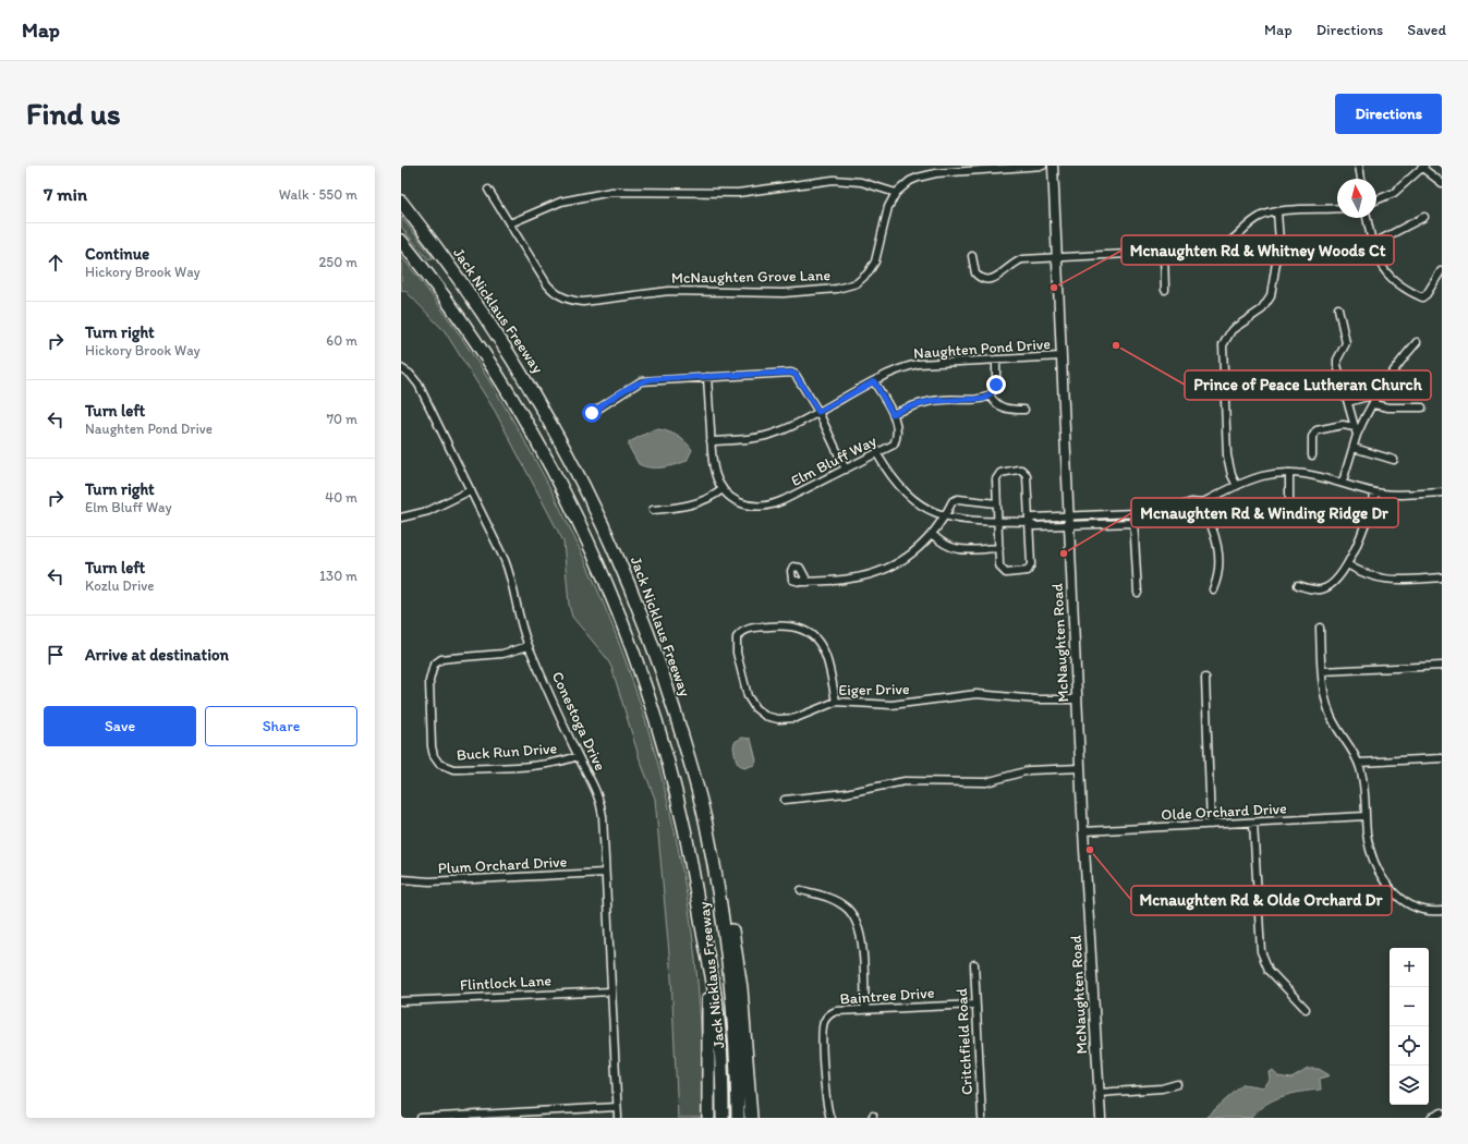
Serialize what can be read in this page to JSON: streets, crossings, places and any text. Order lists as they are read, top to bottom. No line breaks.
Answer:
{"streets":{"highway":["Jack Nicklaus Freeway"],"street":["McNaughten Grove Lane","Naughten Pond Drive","Elm Bluff Way","McNaughten Road","Eiger Drive","Conestoga Drive","Buck Run Drive","Olde Orchard Drive","Plum Orchard Drive","Flintlock Lane","Baintree Drive","Critchfield Road"]},"crossings":[["Naughten Pond Drive","Elm Bluff Way"],["Naughten Pond Drive","McNaughten Road"],["McNaughten Road","Eiger Drive"],["McNaughten Road","Olde Orchard Drive"],["Conestoga Drive","Buck Run Drive"],["Conestoga Drive","Plum Orchard Drive"],["Conestoga Drive","Flintlock Lane"],["Baintree Drive","Critchfield Road"]],"places":["Mcnaughten Rd & Whitney Woods Ct","Prince of Peace Lutheran Church","Mcnaughten Rd & Winding Ridge Dr","Mcnaughten Rd & Olde Orchard Dr"],"north":"top","page":{"header":"Map","nav":["Map","Directions","Saved"],"buttons":["Directions",["Save","Share"]],"title":"Find us","heading":["7 min","Walk · 550 m"],"list":[["Continue","Hickory Brook Way","250 m"],["Turn right","Hickory Brook Way","60 m"],["Turn left","Naughten Pond Drive","70 m"],["Turn right","Elm Bluff Way","40 m"],["Turn left","Kozlu Drive","130 m"],"Arrive at destination"],"map_buttons":["+","−"]}}
